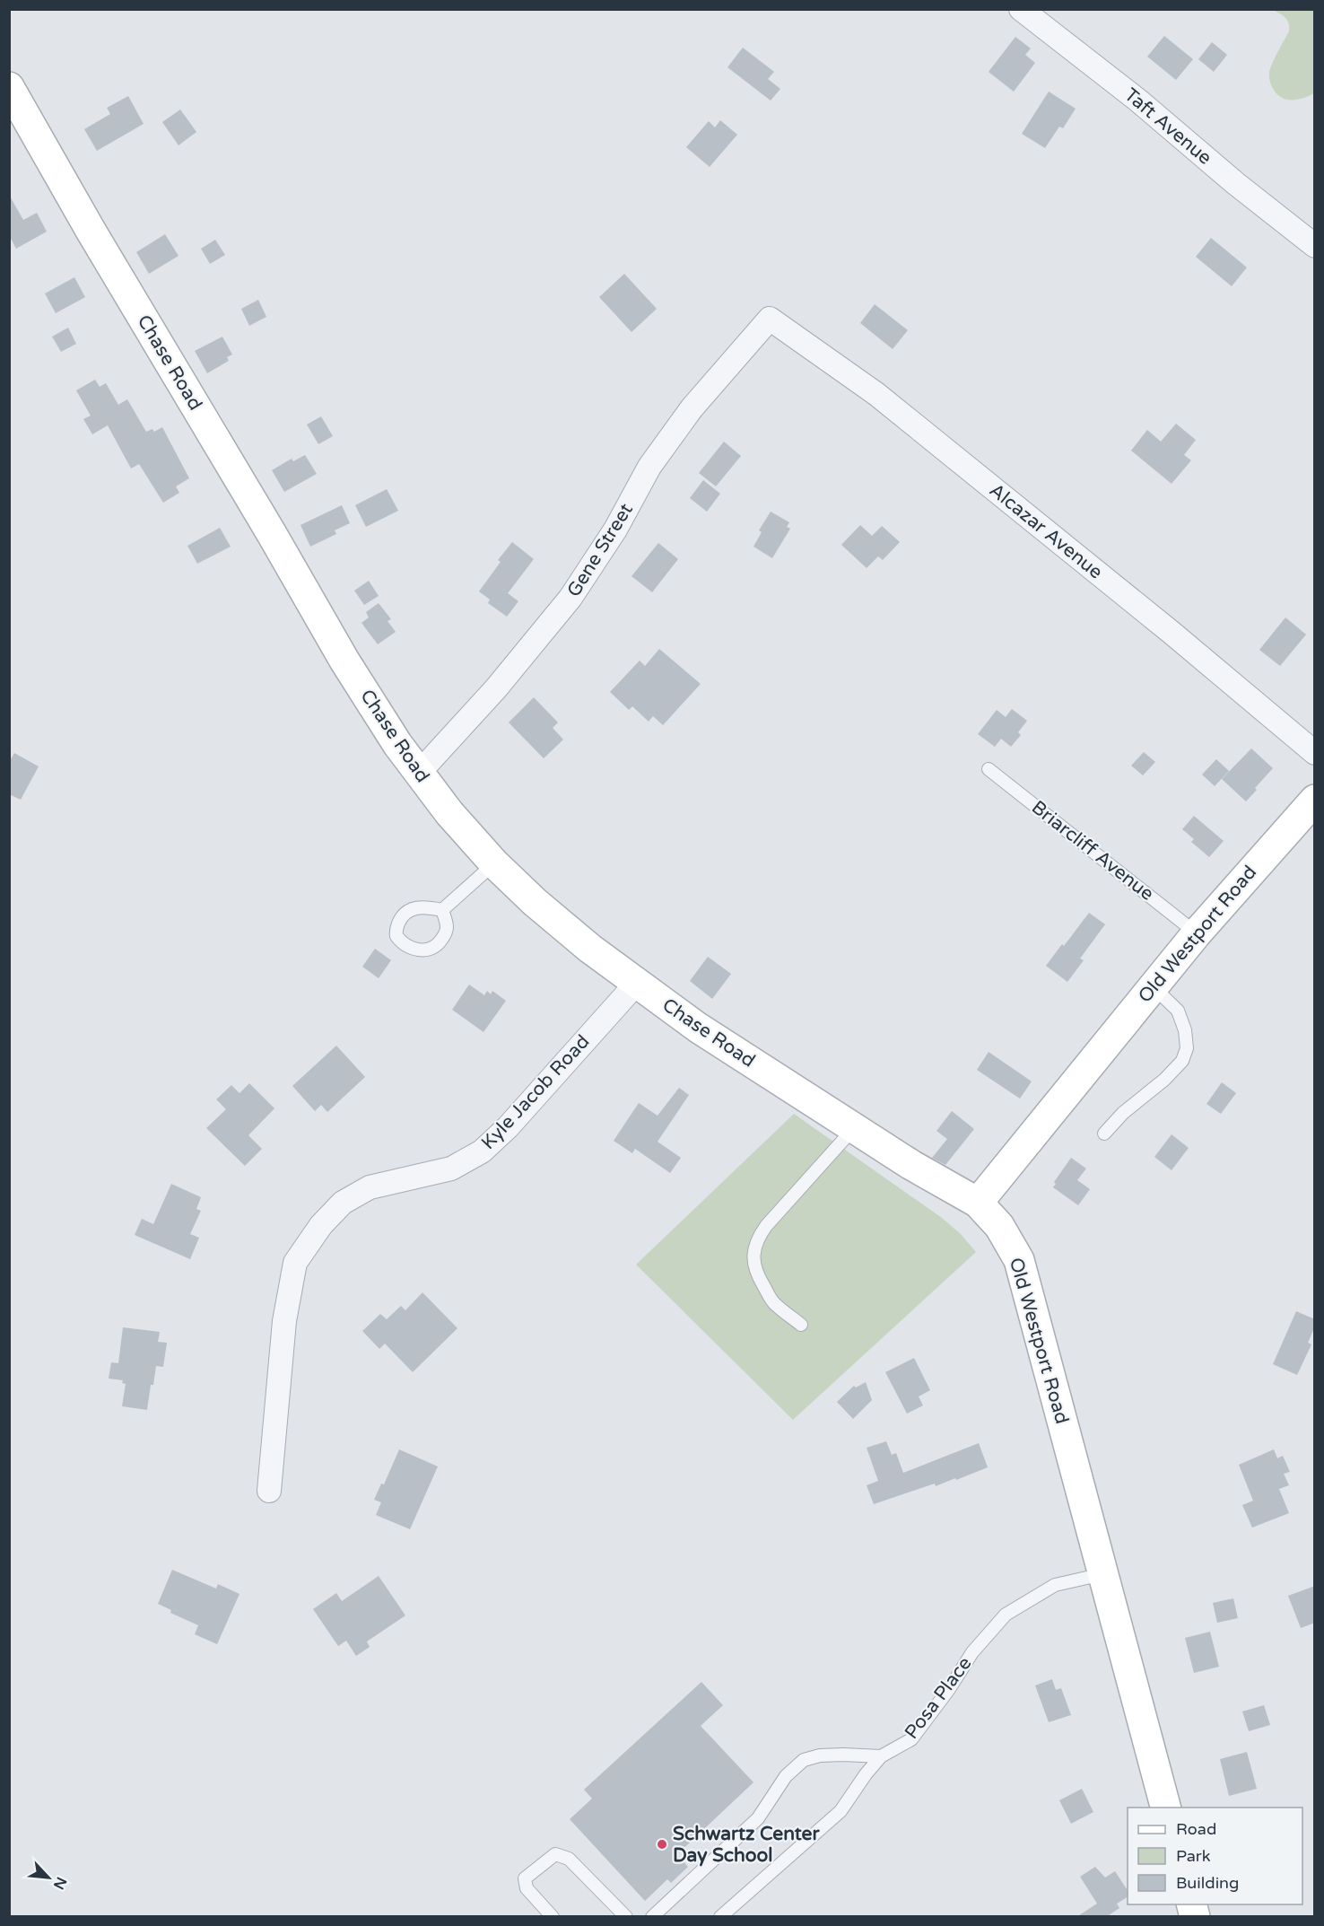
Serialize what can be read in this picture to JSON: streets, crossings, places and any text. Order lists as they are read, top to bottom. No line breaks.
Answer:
{"streets":{"street":["Taft Avenue","Chase Road","Alcazar Avenue","Gene Street","Old Westport Road","Kyle Jacob Road"],"lane":["Briarcliff Avenue","Posa Place"]},"crossings":[["Chase Road","Gene Street"],["Chase Road","Old Westport Road"],["Chase Road","Kyle Jacob Road"],["Alcazar Avenue","Gene Street"],["Briarcliff Avenue","Old Westport Road"],["Old Westport Road","Posa Place"]],"places":["Schwartz Center Day School"],"legend":["Road","Park","Building"],"north":"bottom right"}
